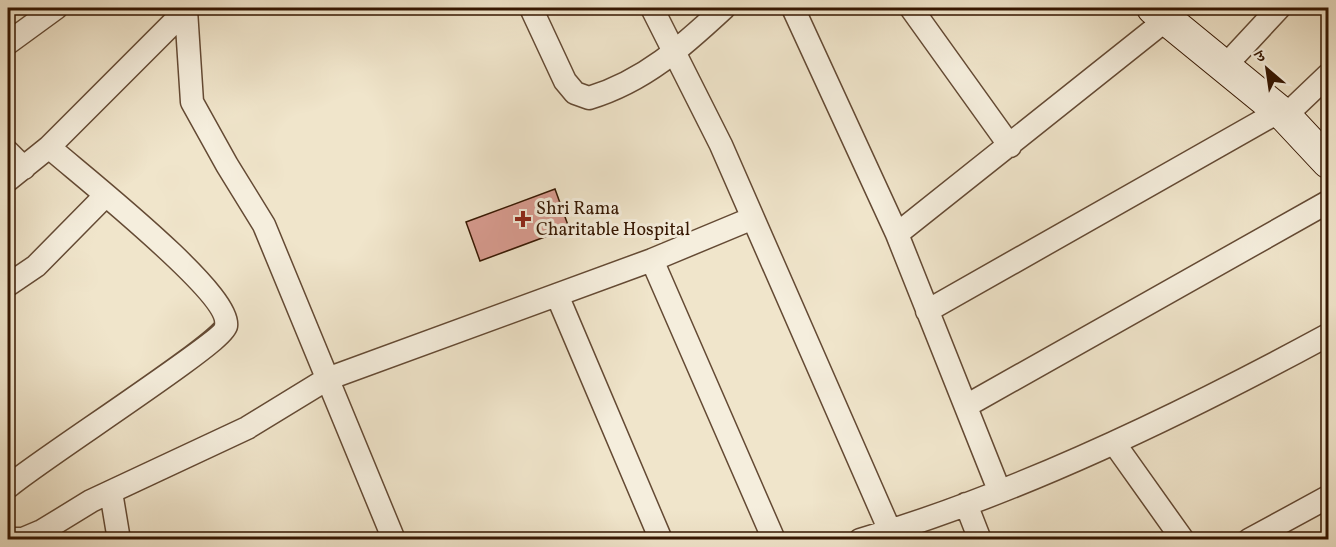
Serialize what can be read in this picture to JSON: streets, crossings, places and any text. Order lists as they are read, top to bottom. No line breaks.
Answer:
{"places":{"health":["Shri Rama Charitable Hospital"]},"north":"top left"}
